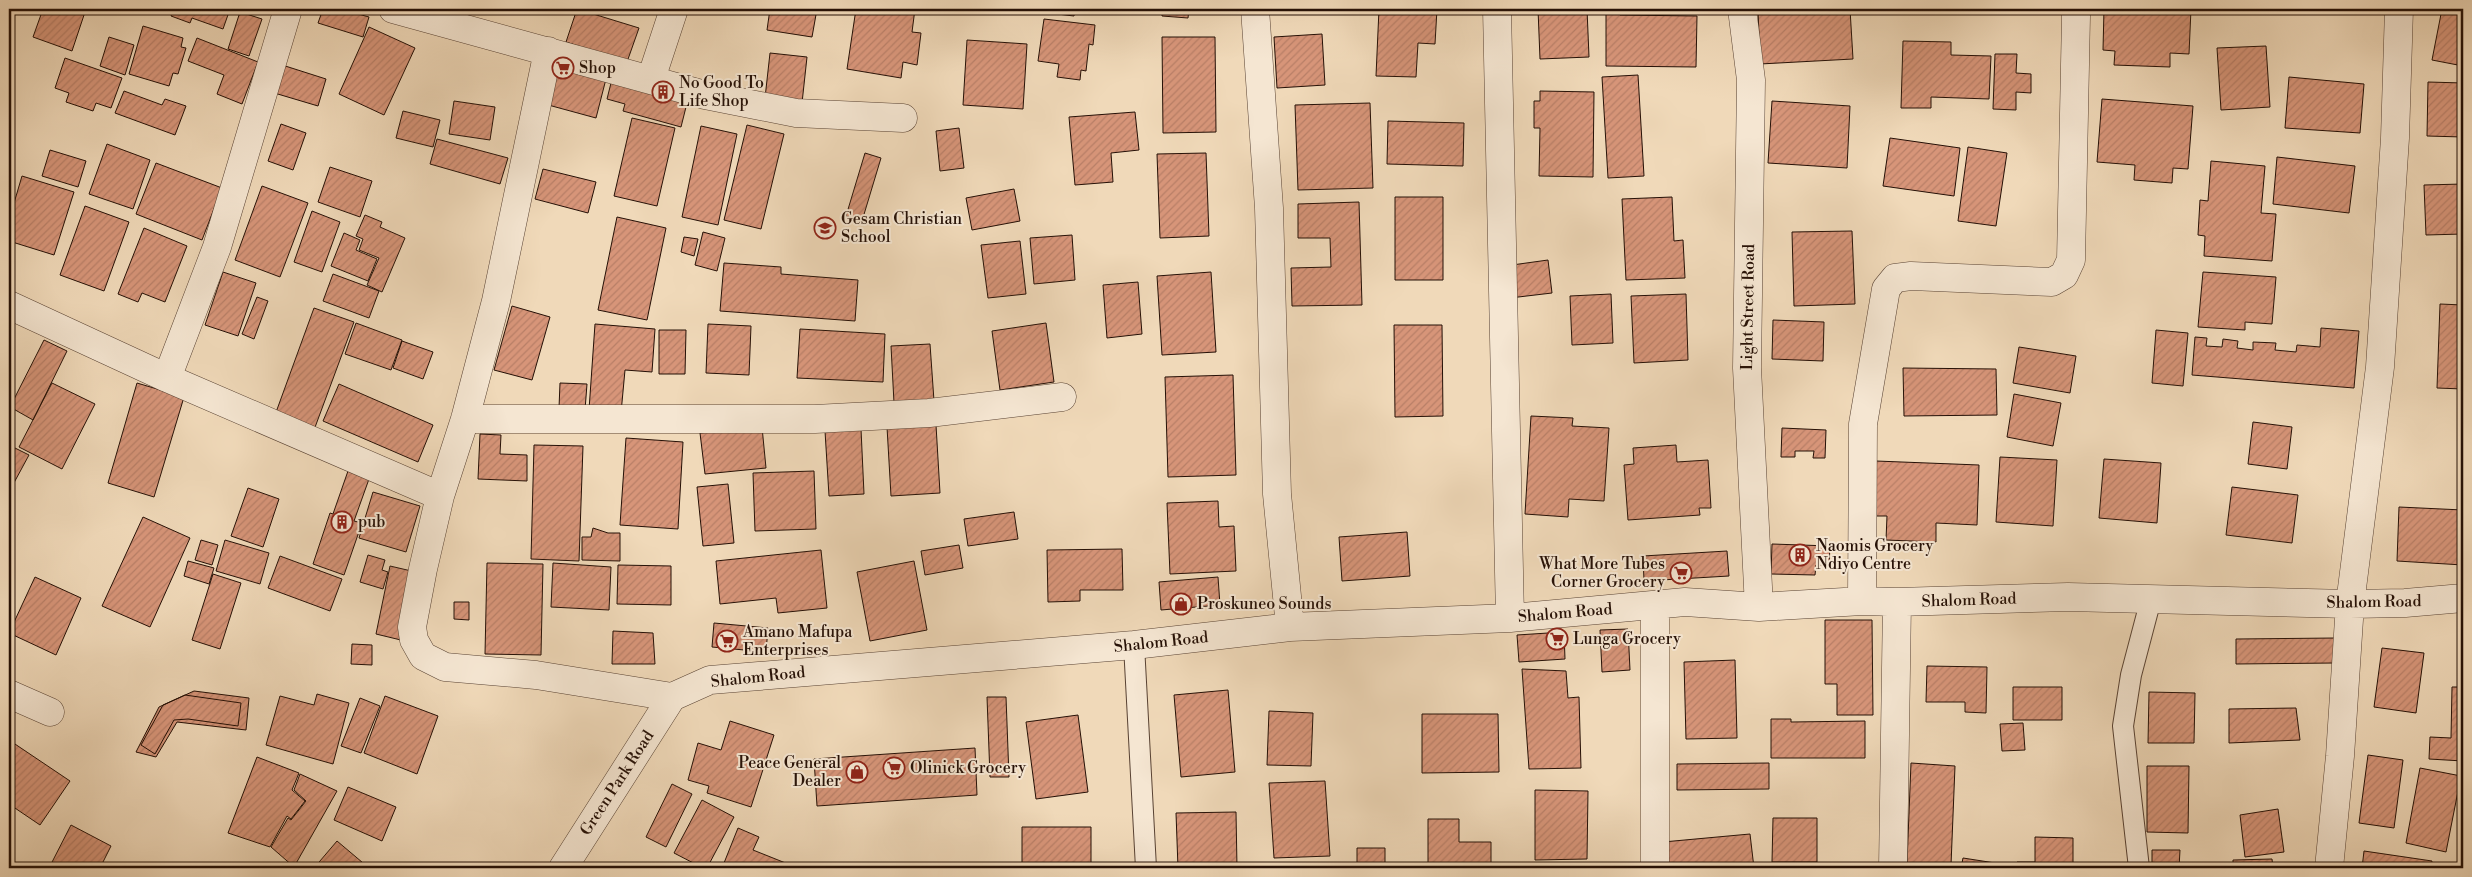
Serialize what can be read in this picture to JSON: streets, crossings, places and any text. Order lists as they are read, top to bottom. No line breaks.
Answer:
{"streets":{"street":["Light Street Road","Shalom Road","Green Park Road"]},"crossings":[["Light Street Road","Shalom Road"],["Shalom Road","Green Park Road"]],"places":{"supermarket":["Shop","What More Tubes Corner Grocery","Lunga Grocery","Amano Mafupa Enterprises","Olinick Grocery"],"building":["No Good To Life Shop","pub","Naomis Grocery Ndiyo Centre"],"school or university":["Gesam Christian School"],"shop":["Proskuneo Sounds","Peace General Dealer"]}}
